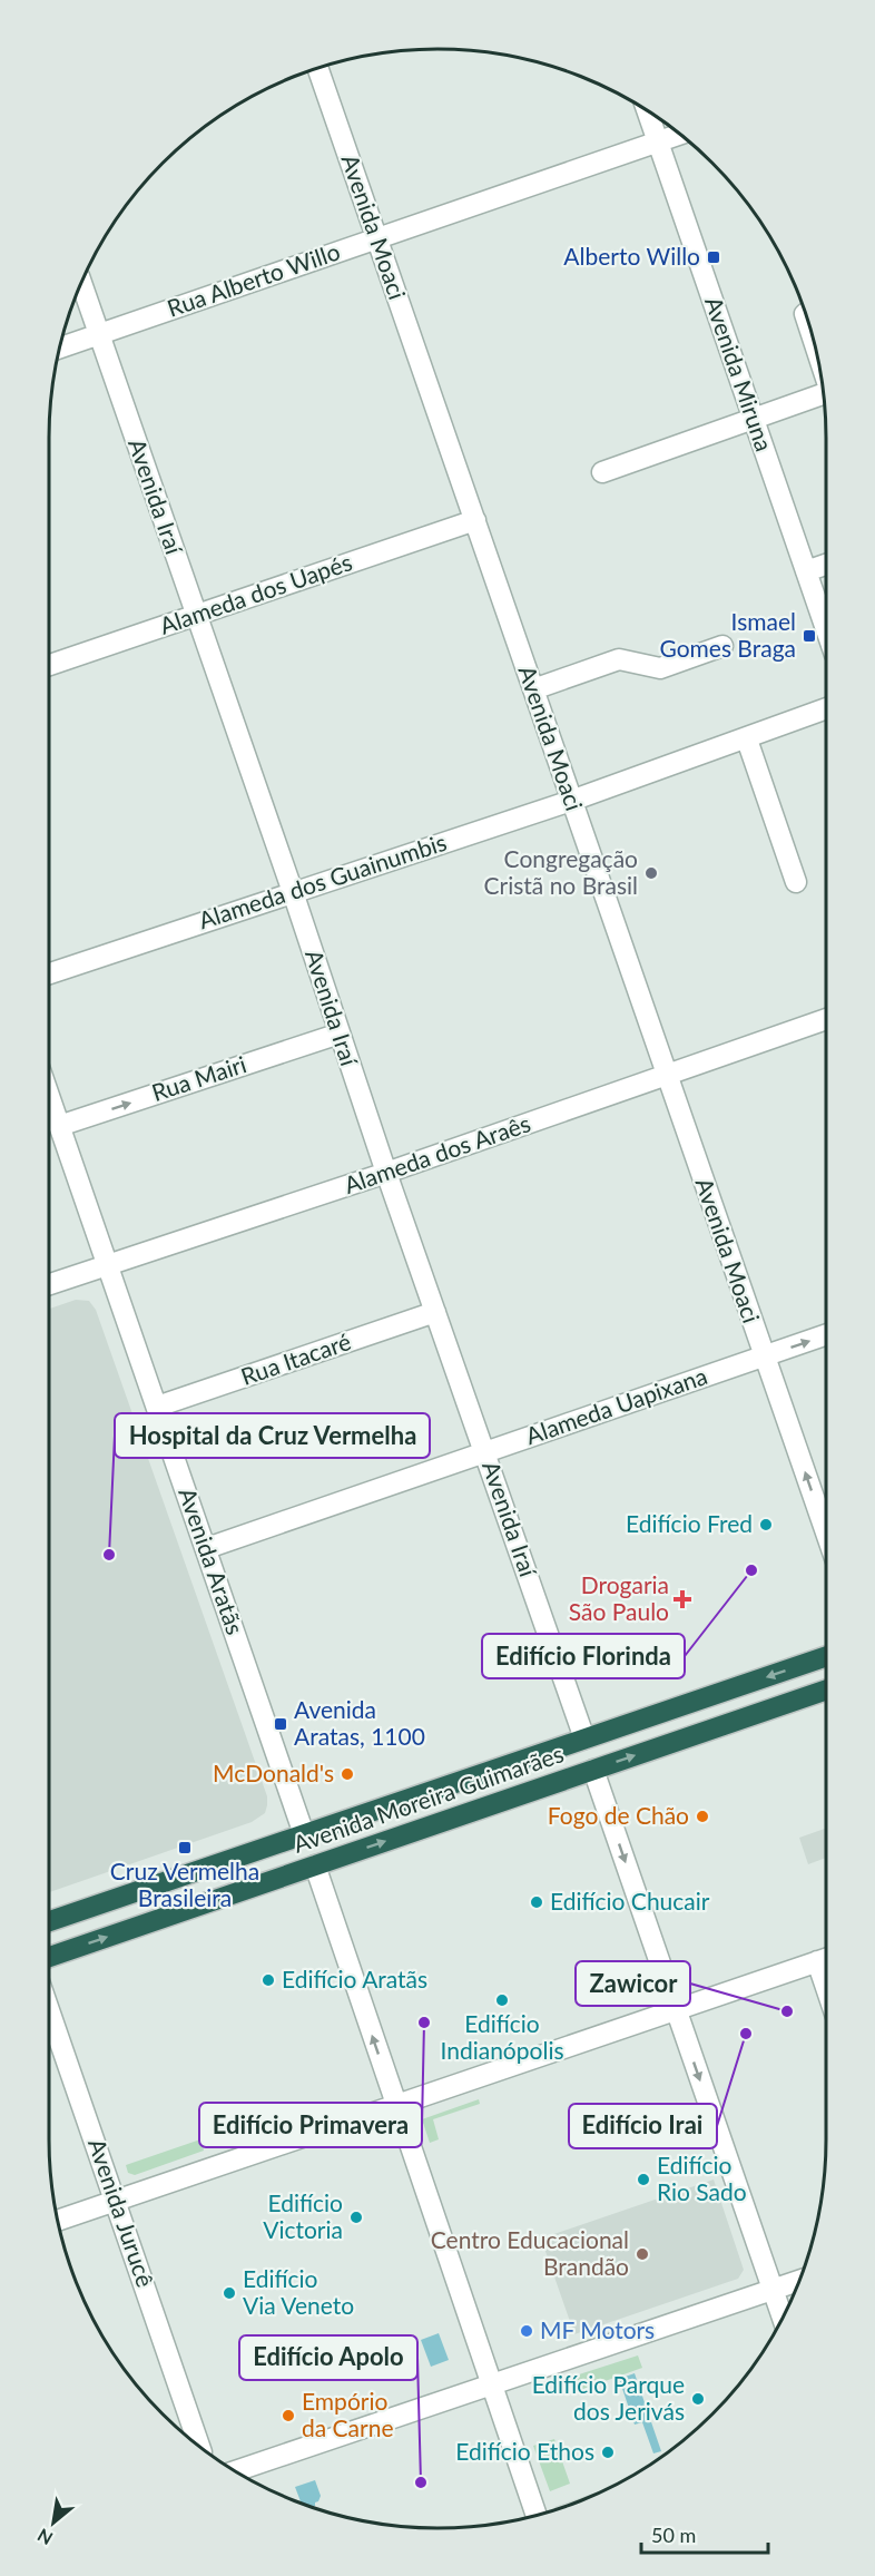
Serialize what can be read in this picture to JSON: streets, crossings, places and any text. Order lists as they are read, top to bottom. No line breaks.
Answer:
{"streets":{"highway":["Avenida Moreira Guimarães"],"street":["Avenida Moaci","Rua Alberto Willo","Avenida Miruna","Avenida Iraí","Alameda dos Uapés","Alameda dos Guainumbis","Rua Mairi","Alameda dos Araês","Rua Itacaré","Alameda Uapixana","Avenida Aratãs","Avenida Jurucê"]},"crossings":[["Avenida Moaci","Rua Alberto Willo"],["Avenida Moaci","Alameda dos Uapés"],["Avenida Moaci","Alameda dos Guainumbis"],["Avenida Moaci","Alameda dos Araês"],["Avenida Moaci","Alameda Uapixana"],["Rua Alberto Willo","Avenida Miruna"],["Rua Alberto Willo","Avenida Iraí"],["Avenida Iraí","Alameda dos Uapés"],["Avenida Iraí","Alameda dos Guainumbis"],["Avenida Iraí","Rua Mairi"],["Avenida Iraí","Alameda dos Araês"],["Avenida Iraí","Rua Itacaré"],["Avenida Iraí","Alameda Uapixana"],["Avenida Iraí","Avenida Moreira Guimarães"],["Rua Mairi","Avenida Aratãs"],["Alameda dos Araês","Avenida Aratãs"],["Rua Itacaré","Avenida Aratãs"],["Alameda Uapixana","Avenida Aratãs"],["Avenida Aratãs","Avenida Moreira Guimarães"]],"one_way":["Rua Mairi"],"places":{"transit":["Alberto Willo","Ismael Gomes Braga","Avenida Aratas, 1100","Cruz Vermelha Brasileira"],"other":["Congregação Cristã no Brasil","Edifício Fred","Hospital da Cruz Vermelha","Edifício Florinda","McDonald's","Fogo de Chão","Edifício Chucair","Edifício Aratãs","Edifício Indianópolis","Zawicor","Edifício Primavera","Edifício Irai","Edifício Rio Sado","Edifício Victoria","Centro Educacional Brandão","Edifício Via Veneto","MF Motors","Edifício Parque dos Jerivás","Empório da Carne","Edifício Ethos","Edifício Apolo"],"health":["Drogaria São Paulo"]},"scale_bar":"50 m","north":"bottom left"}
